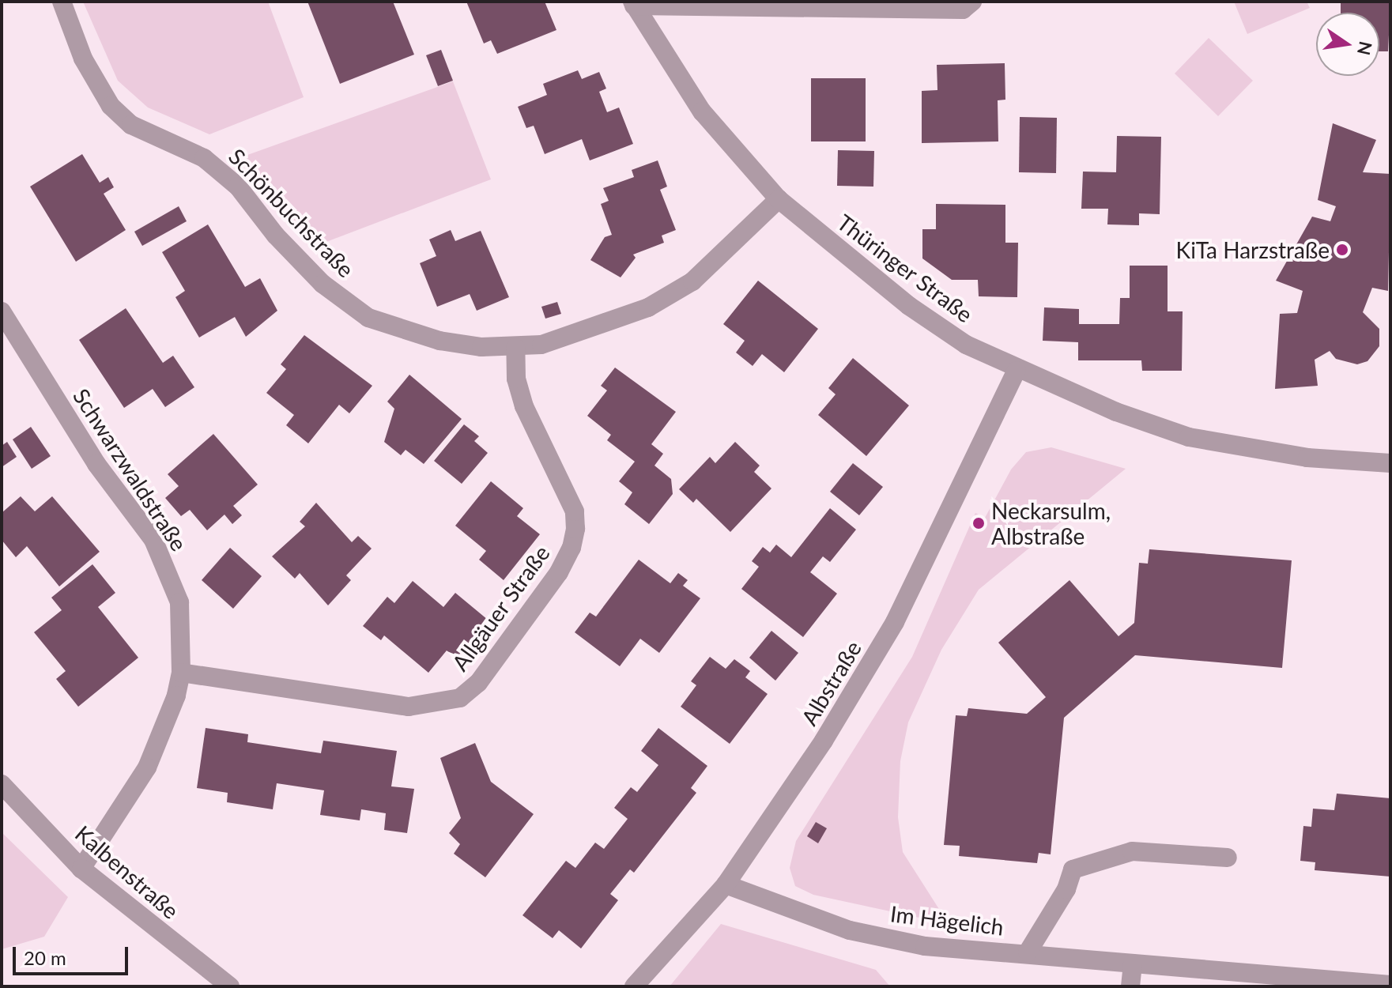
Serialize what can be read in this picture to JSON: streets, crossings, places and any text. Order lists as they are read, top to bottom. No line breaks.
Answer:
{"streets":{"street":["Schönbuchstraße","Thüringer Straße","Schwarzwaldstraße","Allgäuer Straße","Albstraße","Kalbenstraße","Im Hägelich"]},"crossings":[["Schönbuchstraße","Thüringer Straße"],["Schönbuchstraße","Allgäuer Straße"],["Thüringer Straße","Albstraße"],["Schwarzwaldstraße","Allgäuer Straße"],["Schwarzwaldstraße","Kalbenstraße"],["Albstraße","Im Hägelich"]],"places":["KiTa Harzstraße","Neckarsulm, Albstraße"],"scale_bar":"20 m","north":"right"}
